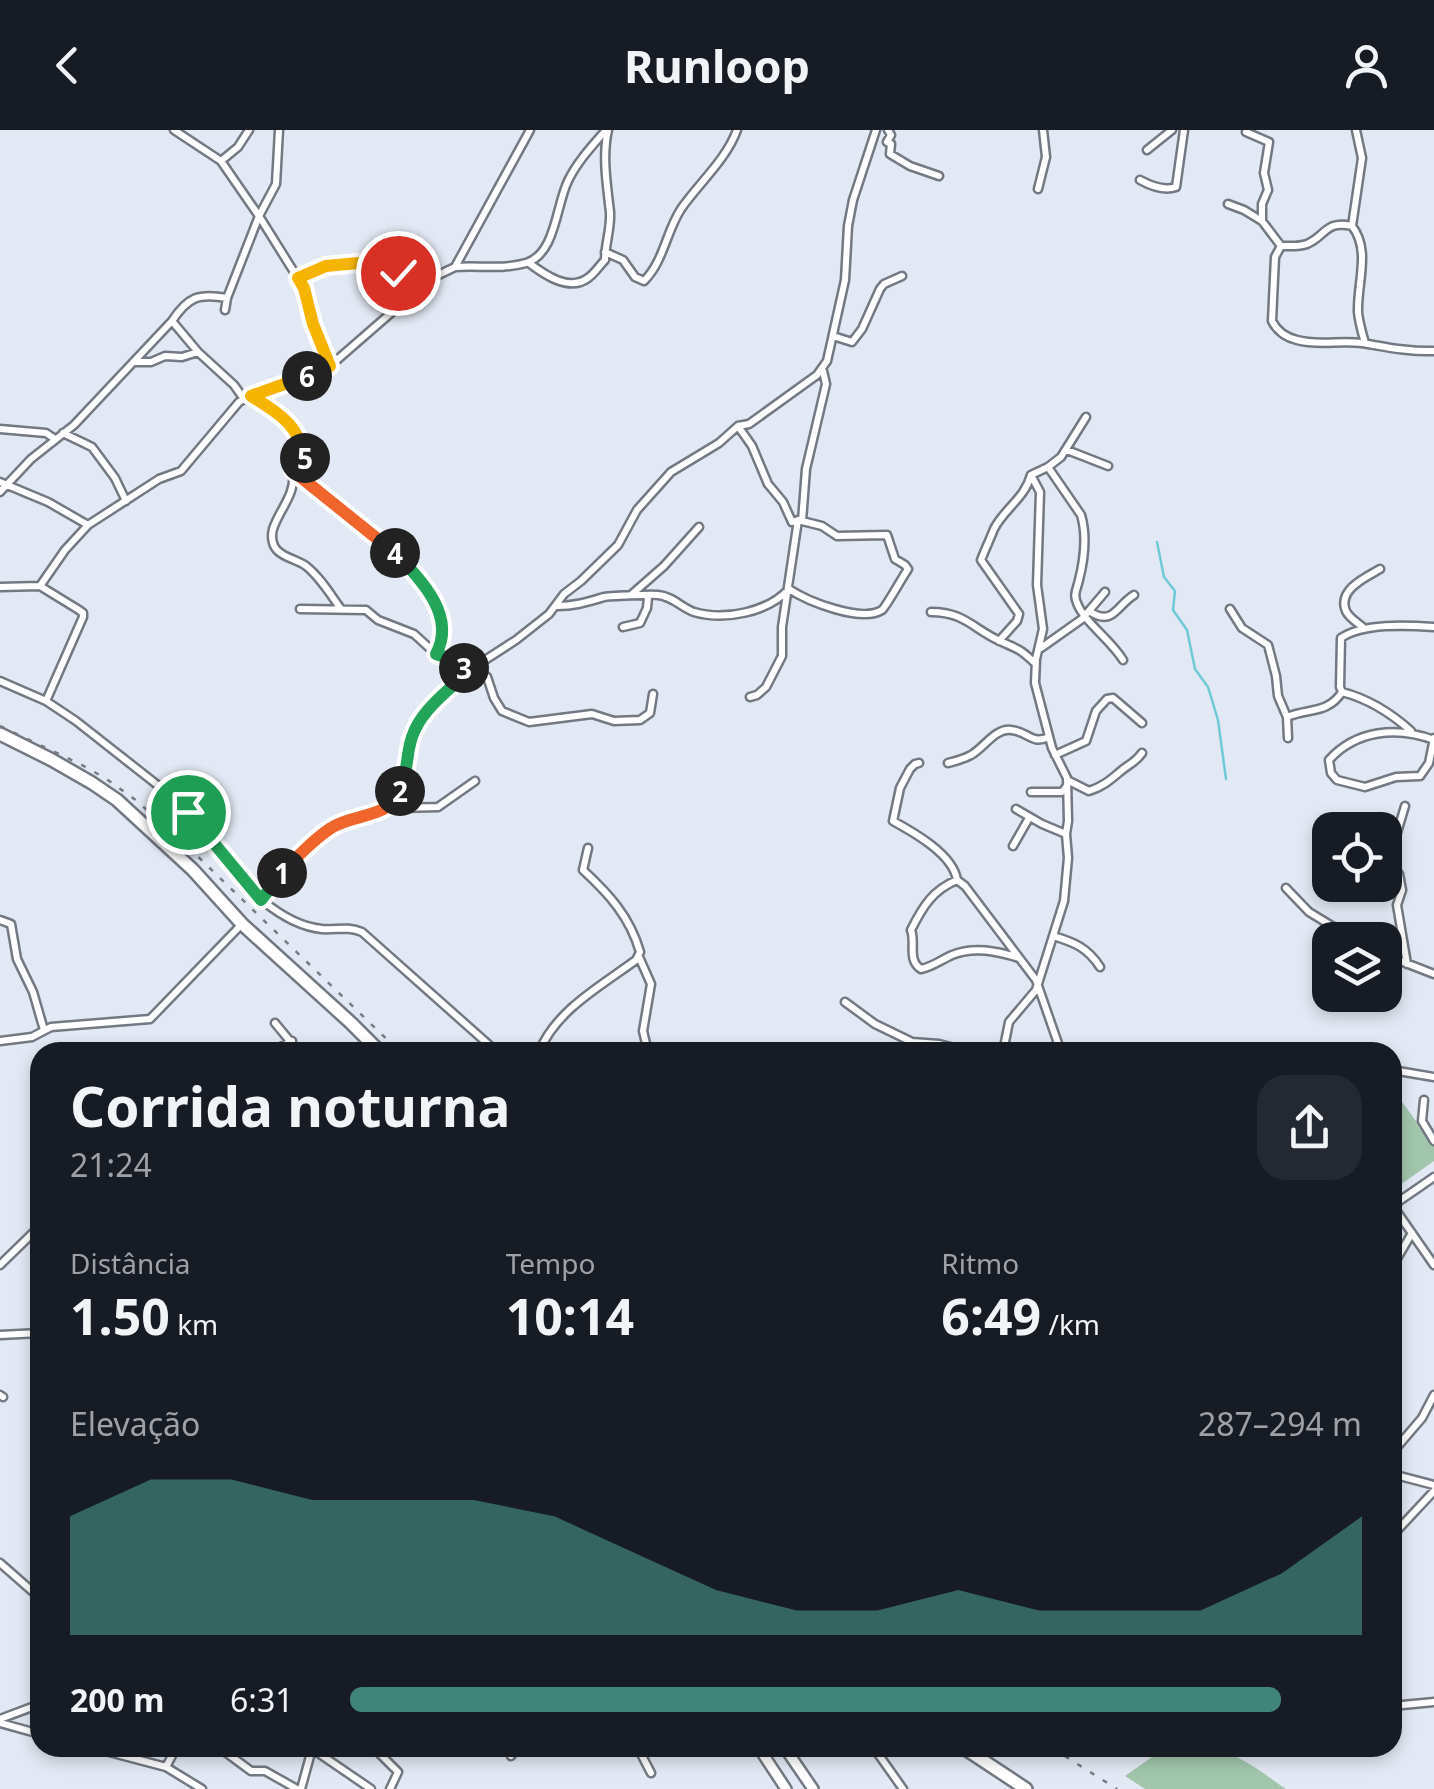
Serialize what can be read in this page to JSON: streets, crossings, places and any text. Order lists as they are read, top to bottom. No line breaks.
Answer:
{"page":{"header":"Runloop","pins":["6","5","4","3","2","1"],"heading":["Corrida noturna","21:24"],"stats":[["Distância","1.50 km"],["Tempo","10:14"],["Ritmo","6:49 /km"]],"chart":["Elevação","287–294 m"],"list":[{"name":"200 m","note":"6:31"}]}}
